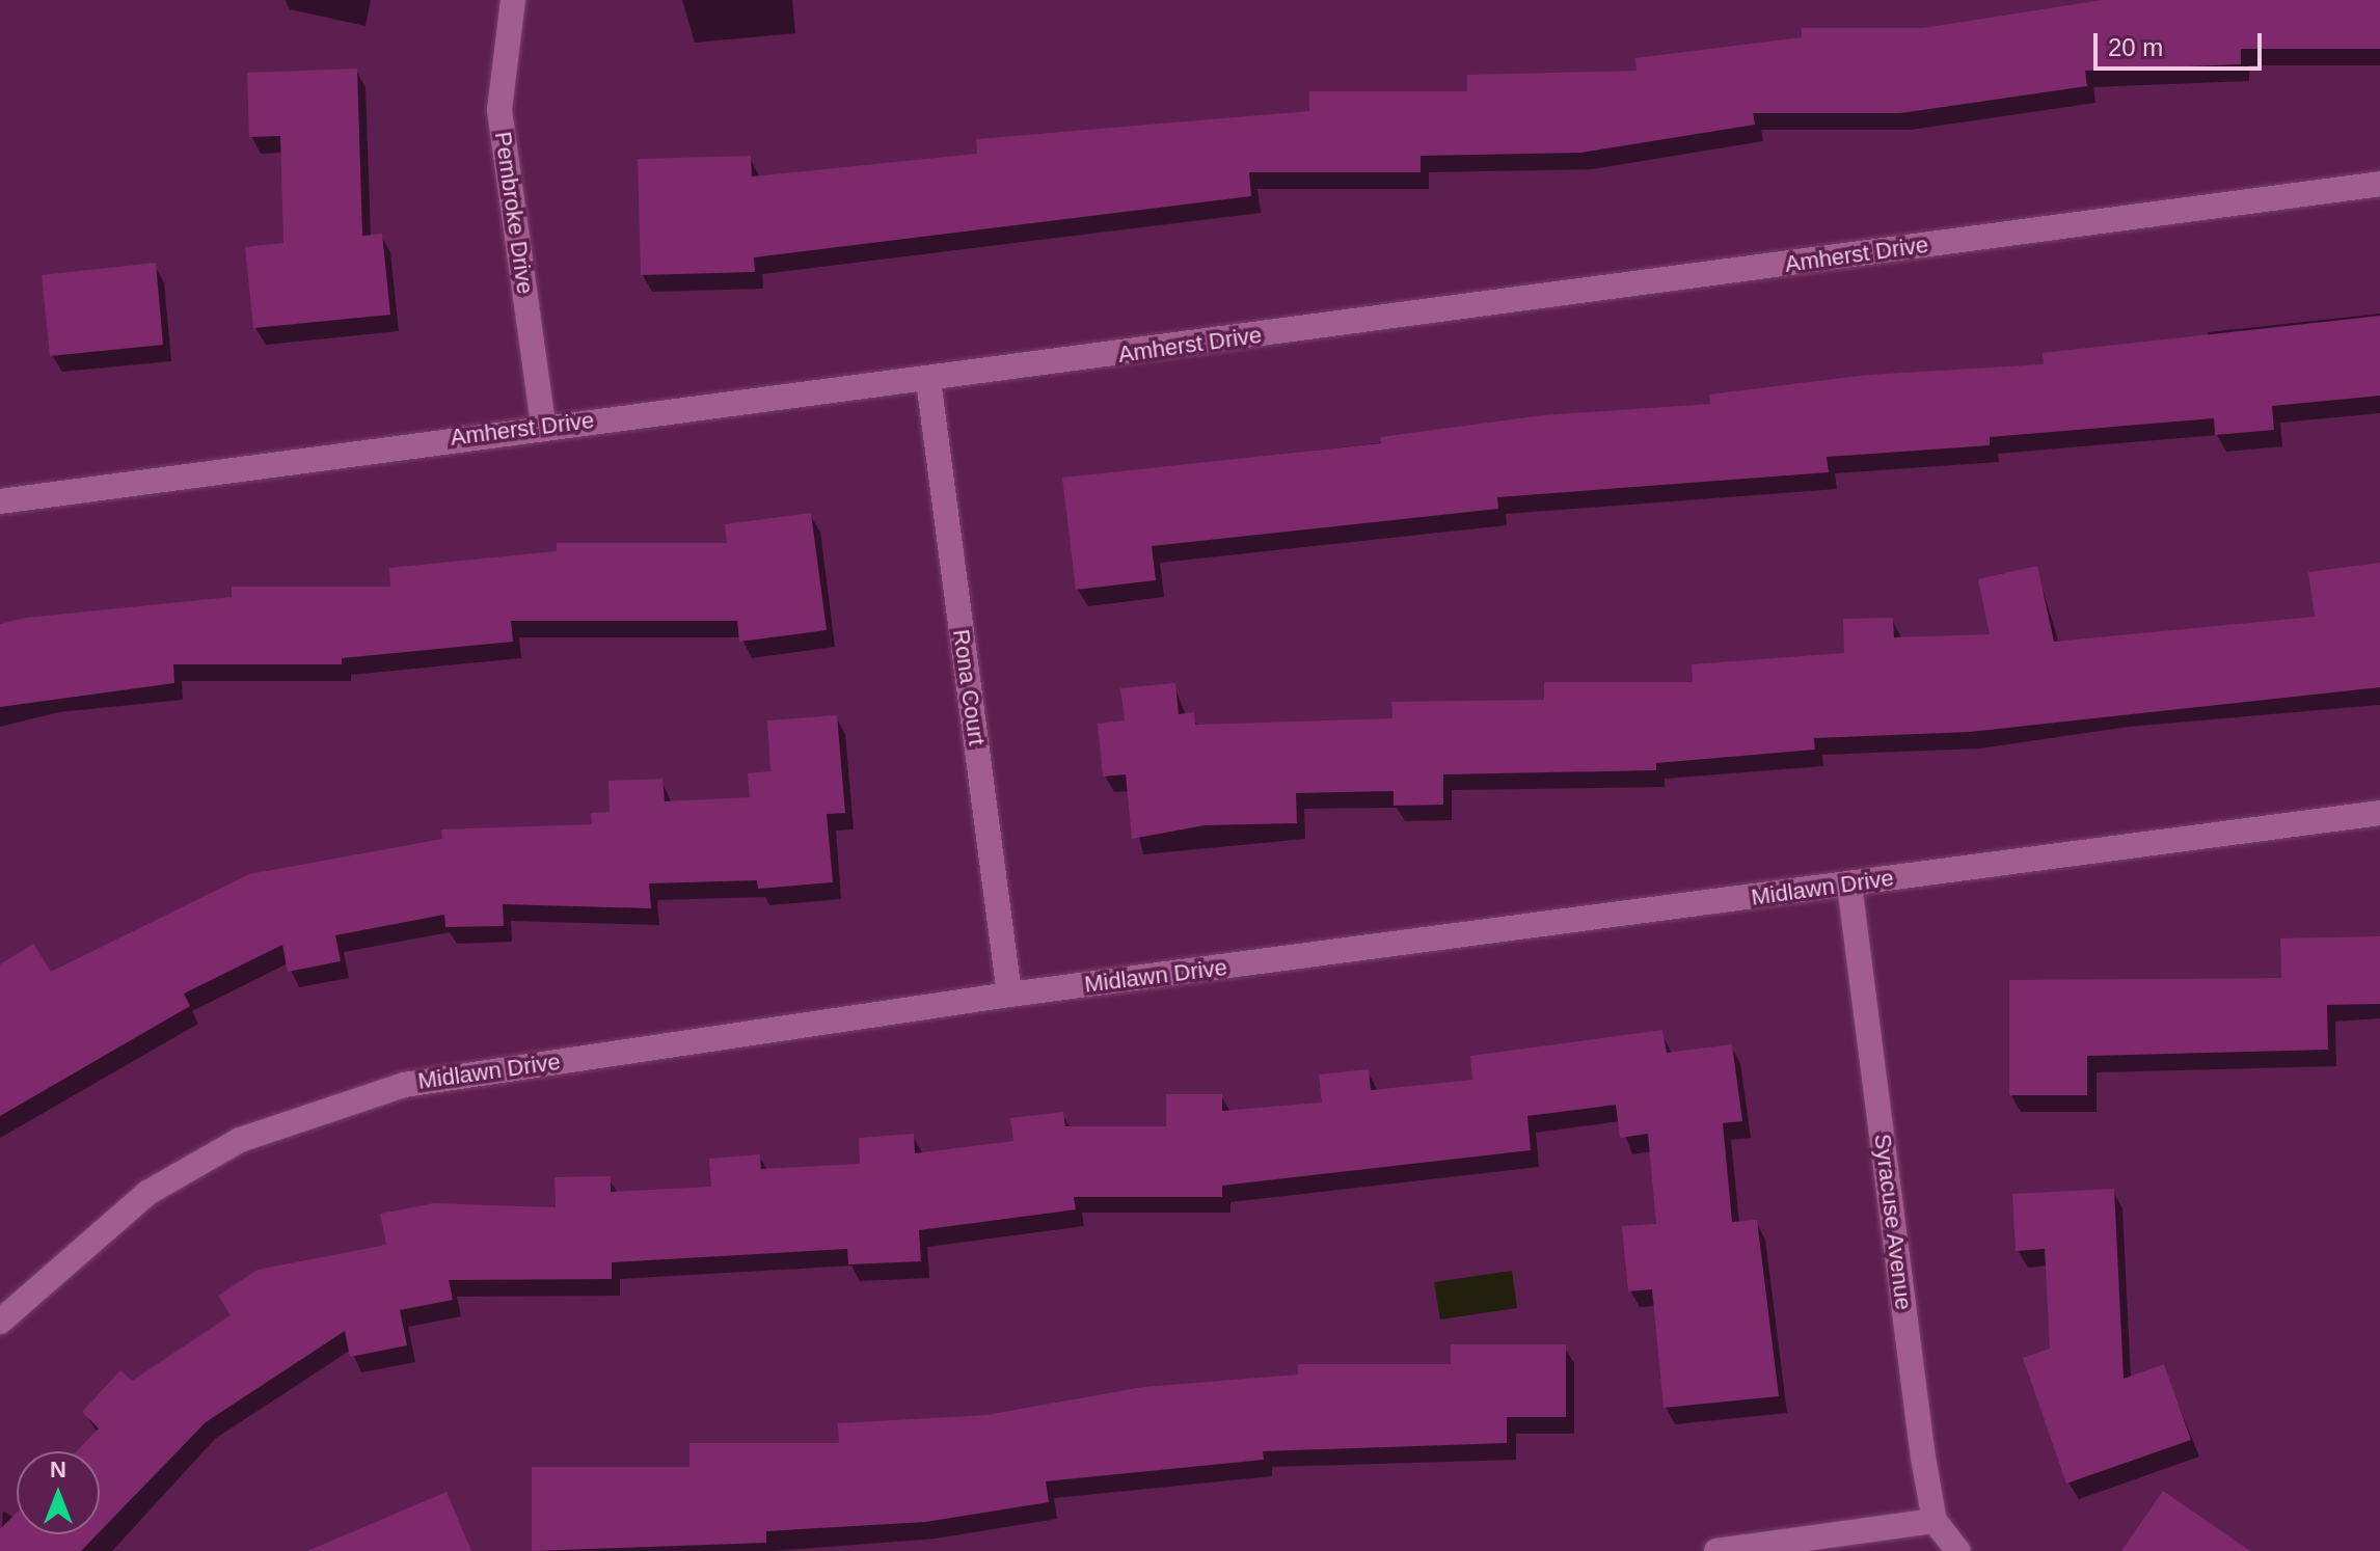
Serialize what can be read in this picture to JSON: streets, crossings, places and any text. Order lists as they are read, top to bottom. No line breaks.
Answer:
{"streets":{"street":["Pembroke Drive","Amherst Drive","Rona Court","Midlawn Drive","Syracuse Avenue"]},"crossings":[["Pembroke Drive","Amherst Drive"],["Amherst Drive","Rona Court"],["Rona Court","Midlawn Drive"],["Midlawn Drive","Syracuse Avenue"]],"scale_bar":"20 m","north":"top"}
